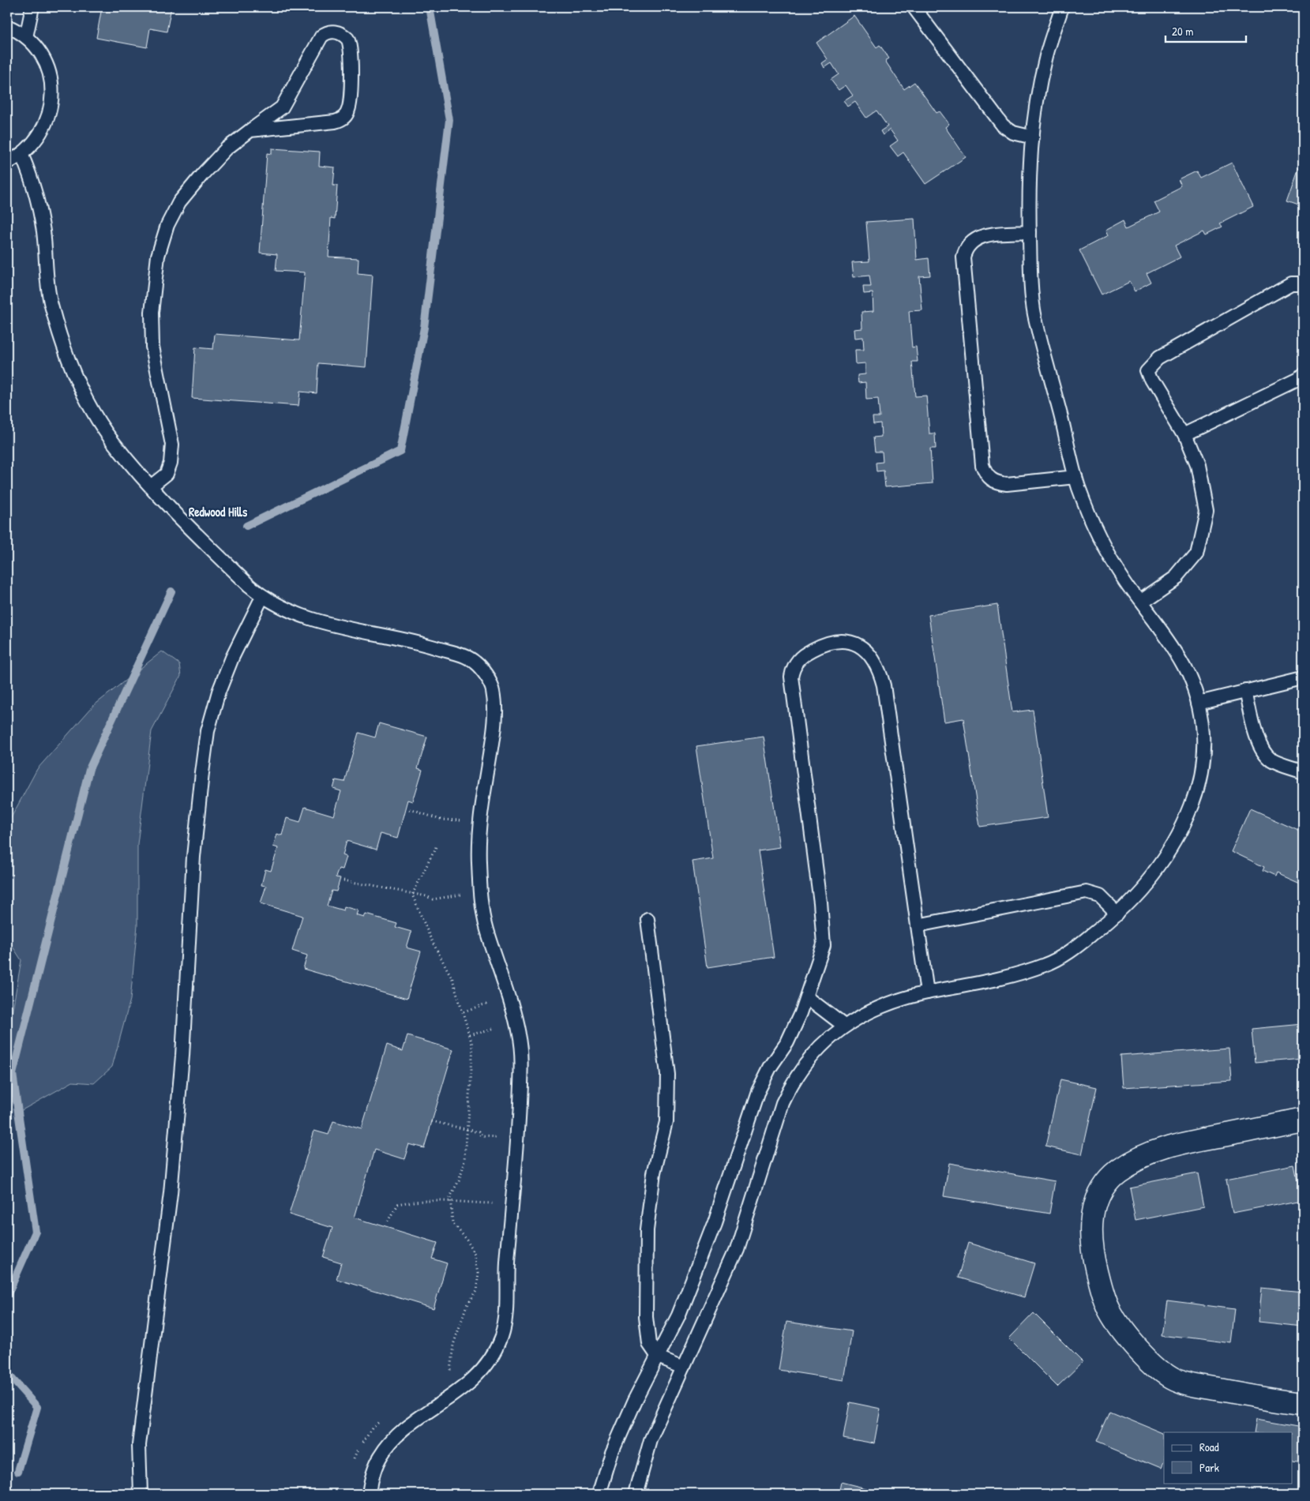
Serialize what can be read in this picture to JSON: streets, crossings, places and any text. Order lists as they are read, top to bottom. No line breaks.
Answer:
{"districts":["Redwood Hills"],"legend":["Road","Park"],"scale_bar":"20 m"}
